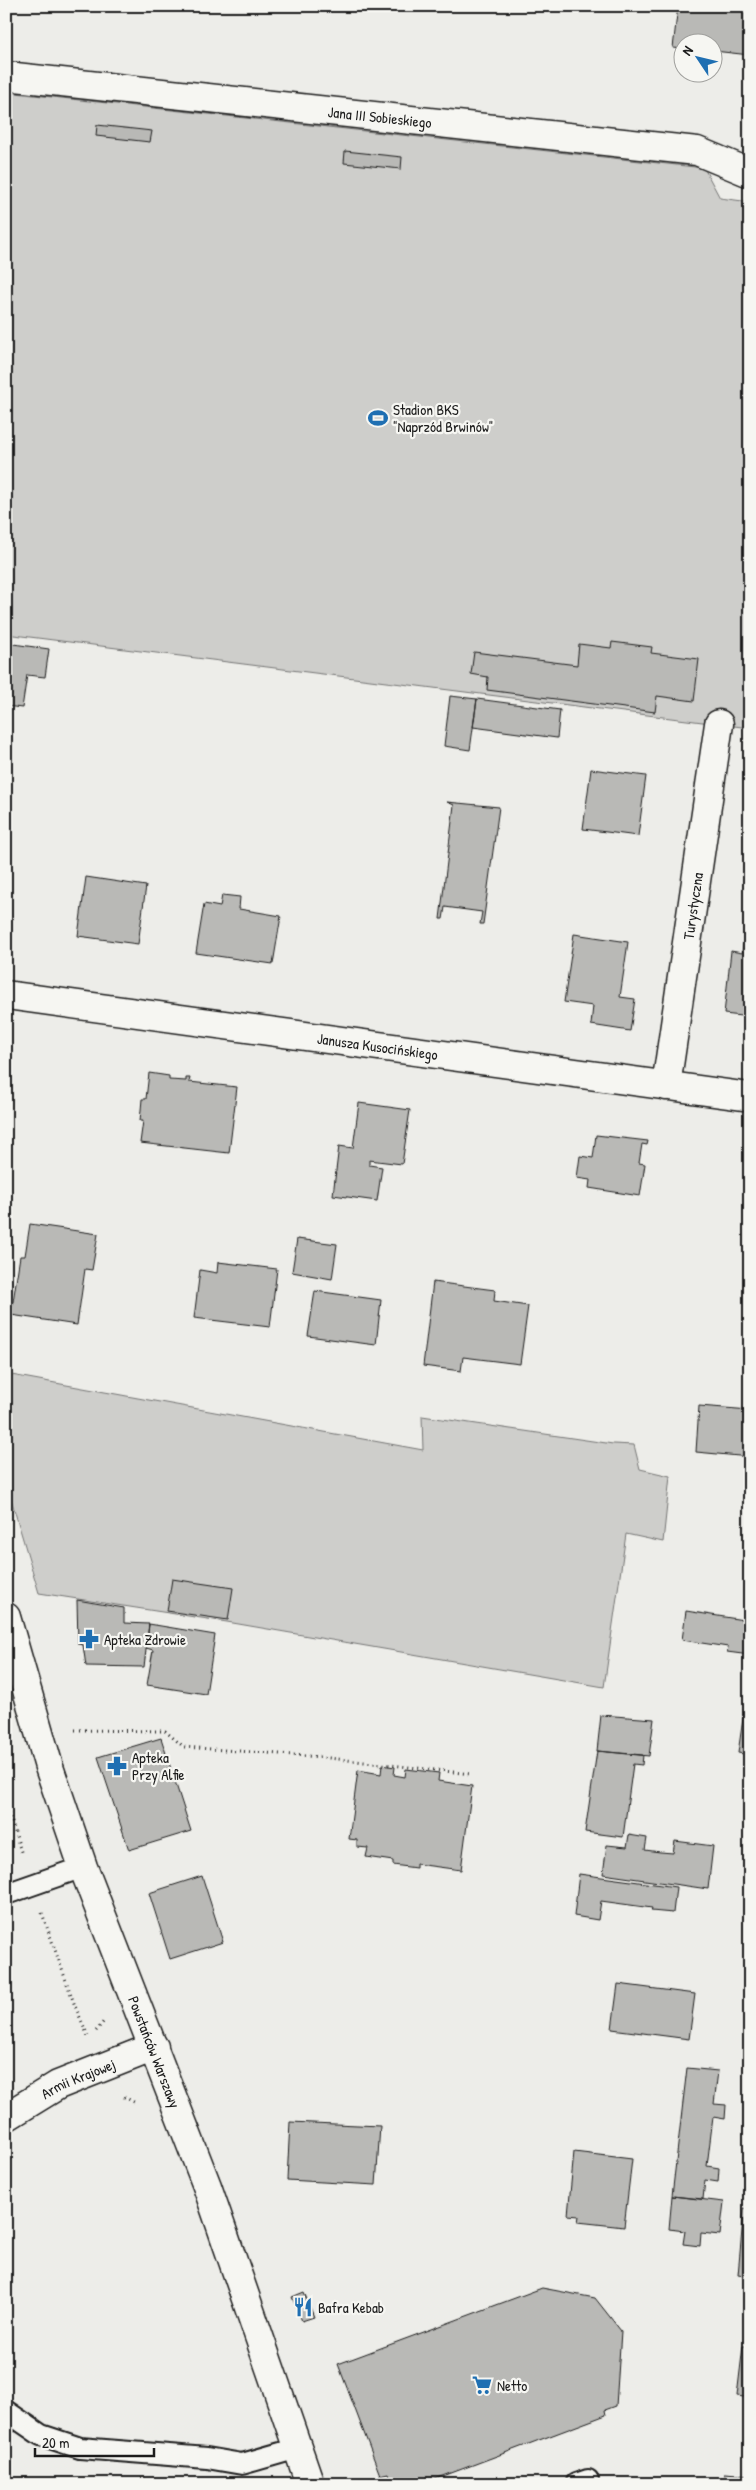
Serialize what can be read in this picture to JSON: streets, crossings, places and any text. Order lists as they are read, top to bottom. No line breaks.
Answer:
{"streets":{"street":["Jana III Sobieskiego","Turystyczna","Janusza Kusocińskiego","Powstańców Warszawy","Armii Krajowej"]},"crossings":[["Turystyczna","Janusza Kusocińskiego"],["Powstańców Warszawy","Armii Krajowej"]],"places":{"sports":["Stadion BKS \"Naprzód Brwinów\""],"pharmacy":["Apteka Zdrowie","Apteka Przy Alfie"],"restaurant":["Bafra Kebab"],"supermarket":["Netto"]},"scale_bar":"20 m","north":"top left"}
